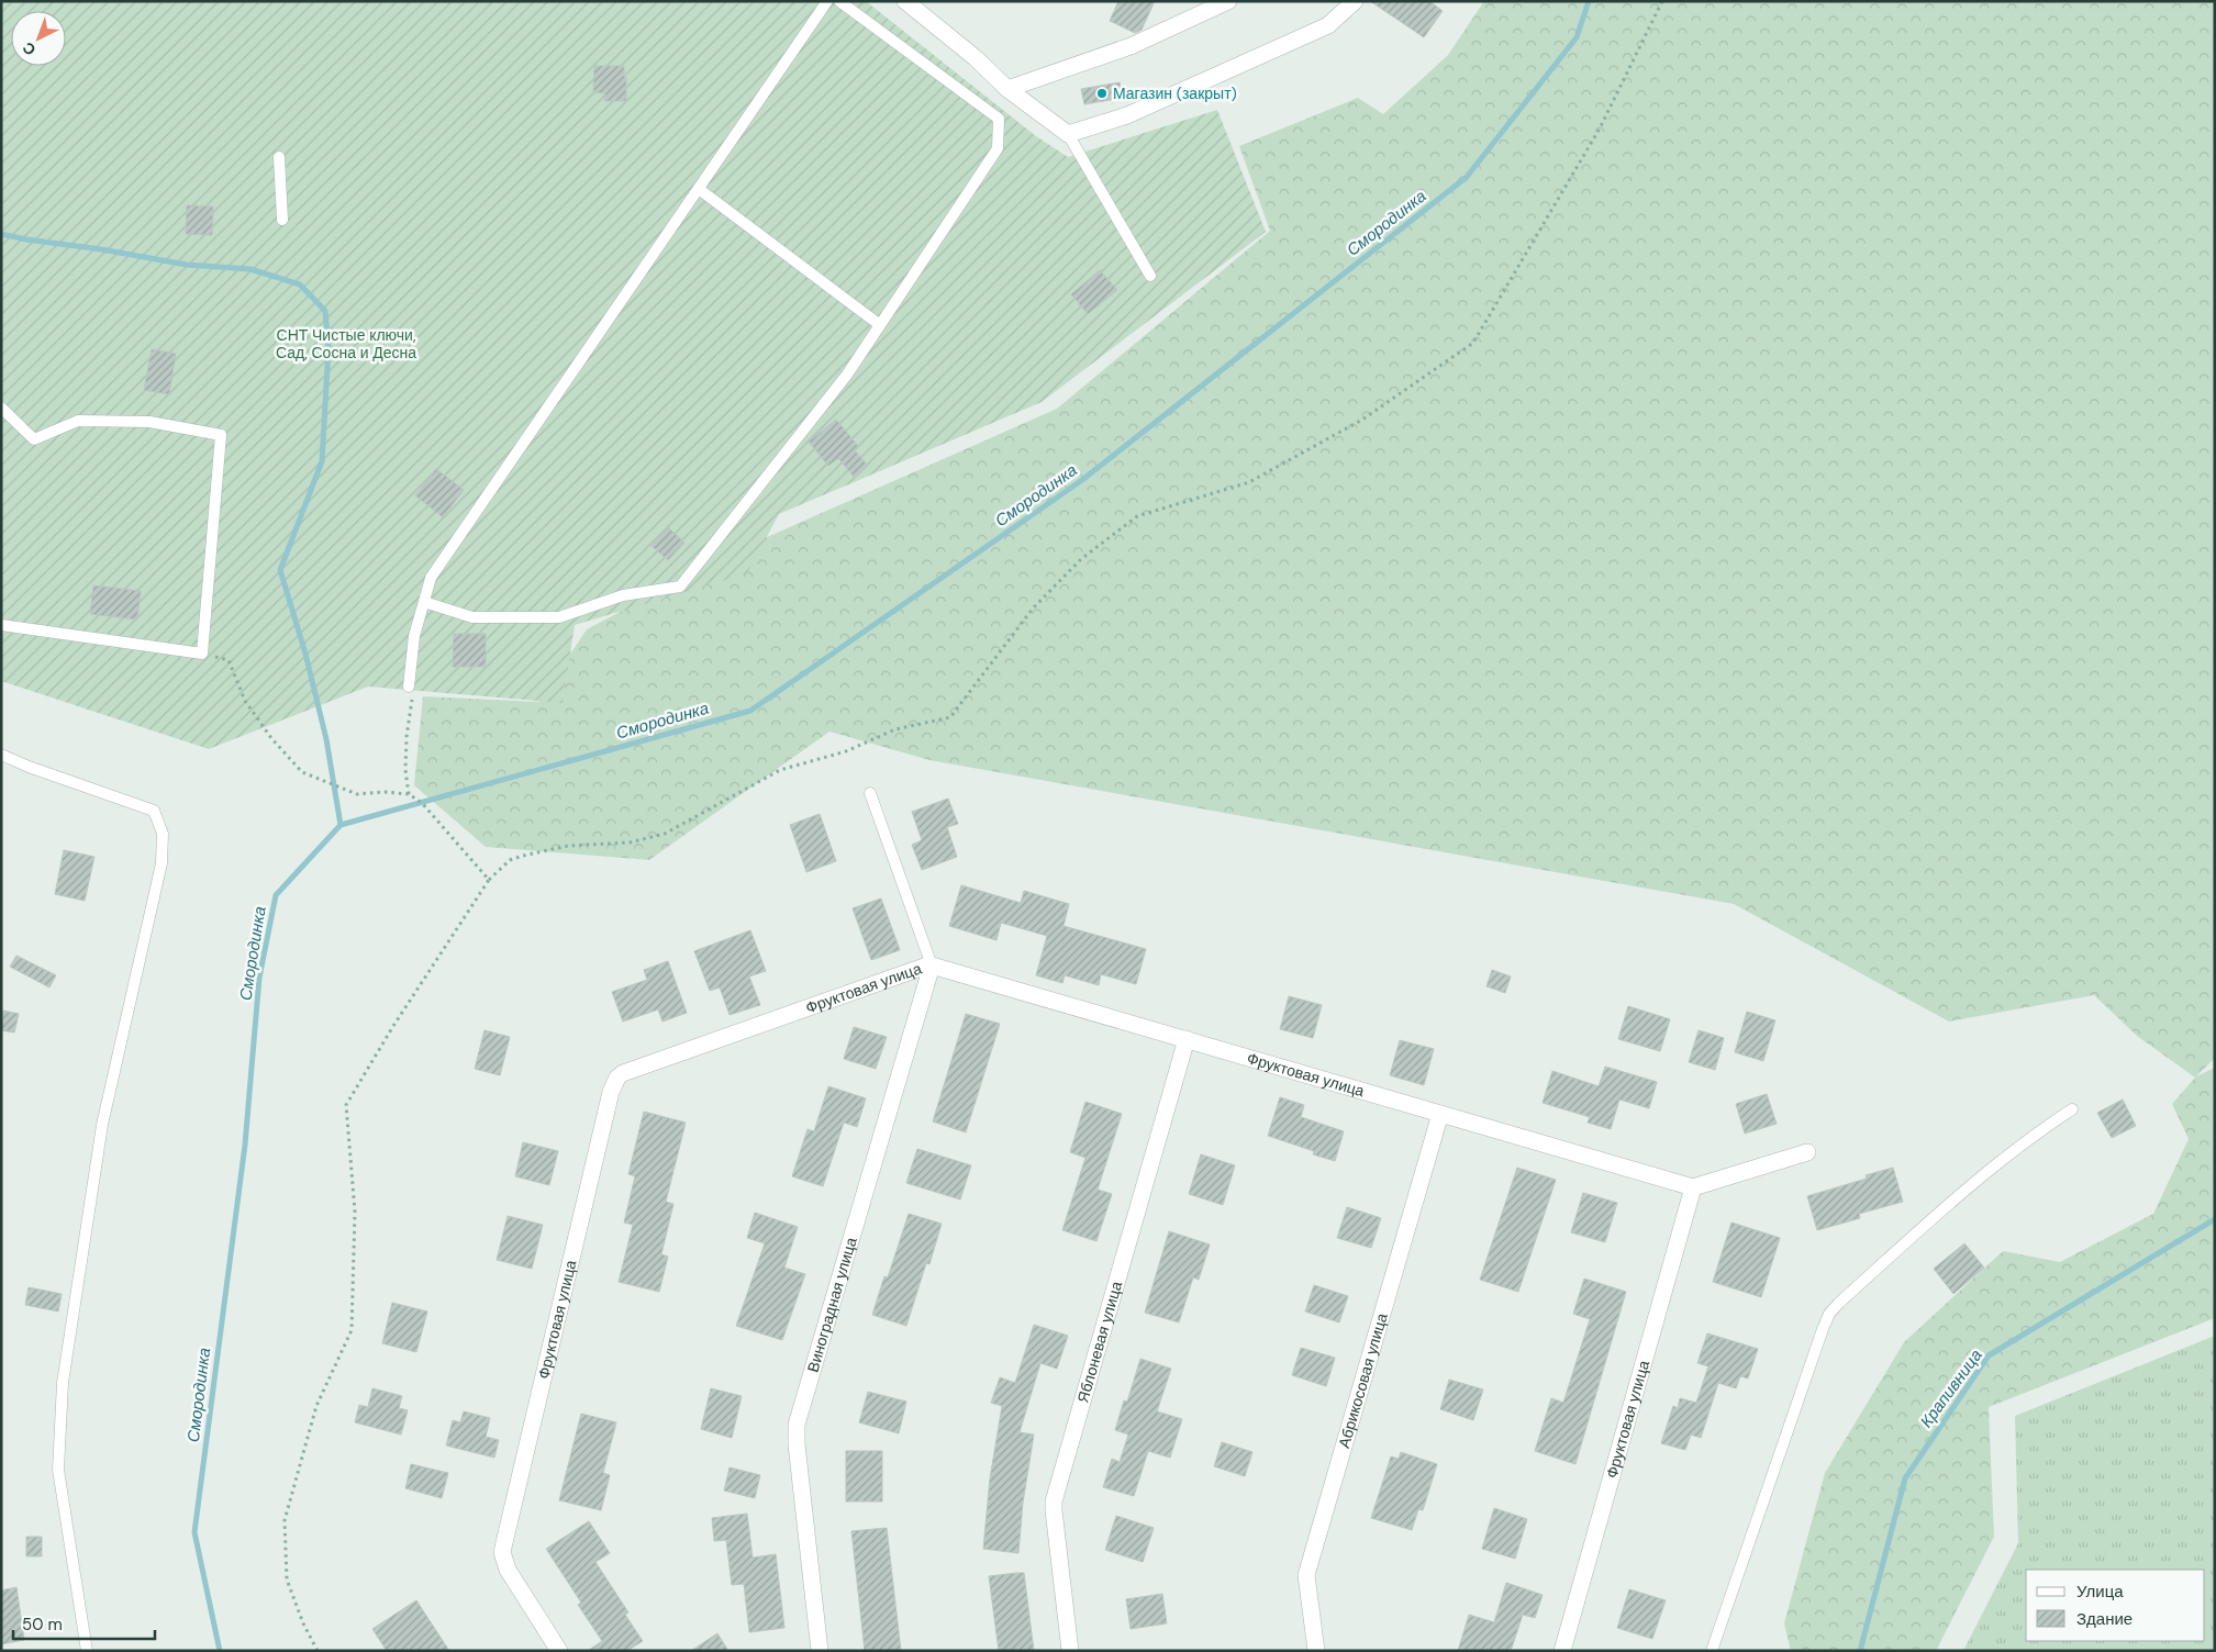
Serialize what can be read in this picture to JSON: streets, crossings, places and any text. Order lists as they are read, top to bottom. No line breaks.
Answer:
{"streets":{"street":["Фруктовая улица","Виноградная улица","Яблоневая улица","Абрикосовая улица"]},"crossings":[["Фруктовая улица","Виноградная улица"],["Фруктовая улица","Яблоневая улица"],["Фруктовая улица","Абрикосовая улица"]],"water":["Смородинка","Крапивница"],"parks":["СНТ Чистые ключи, Сад, Сосна и Десна"],"places":["Магазин (закрыт)"],"legend":["Улица","Здание"],"scale_bar":"50 m","north":"bottom left"}
